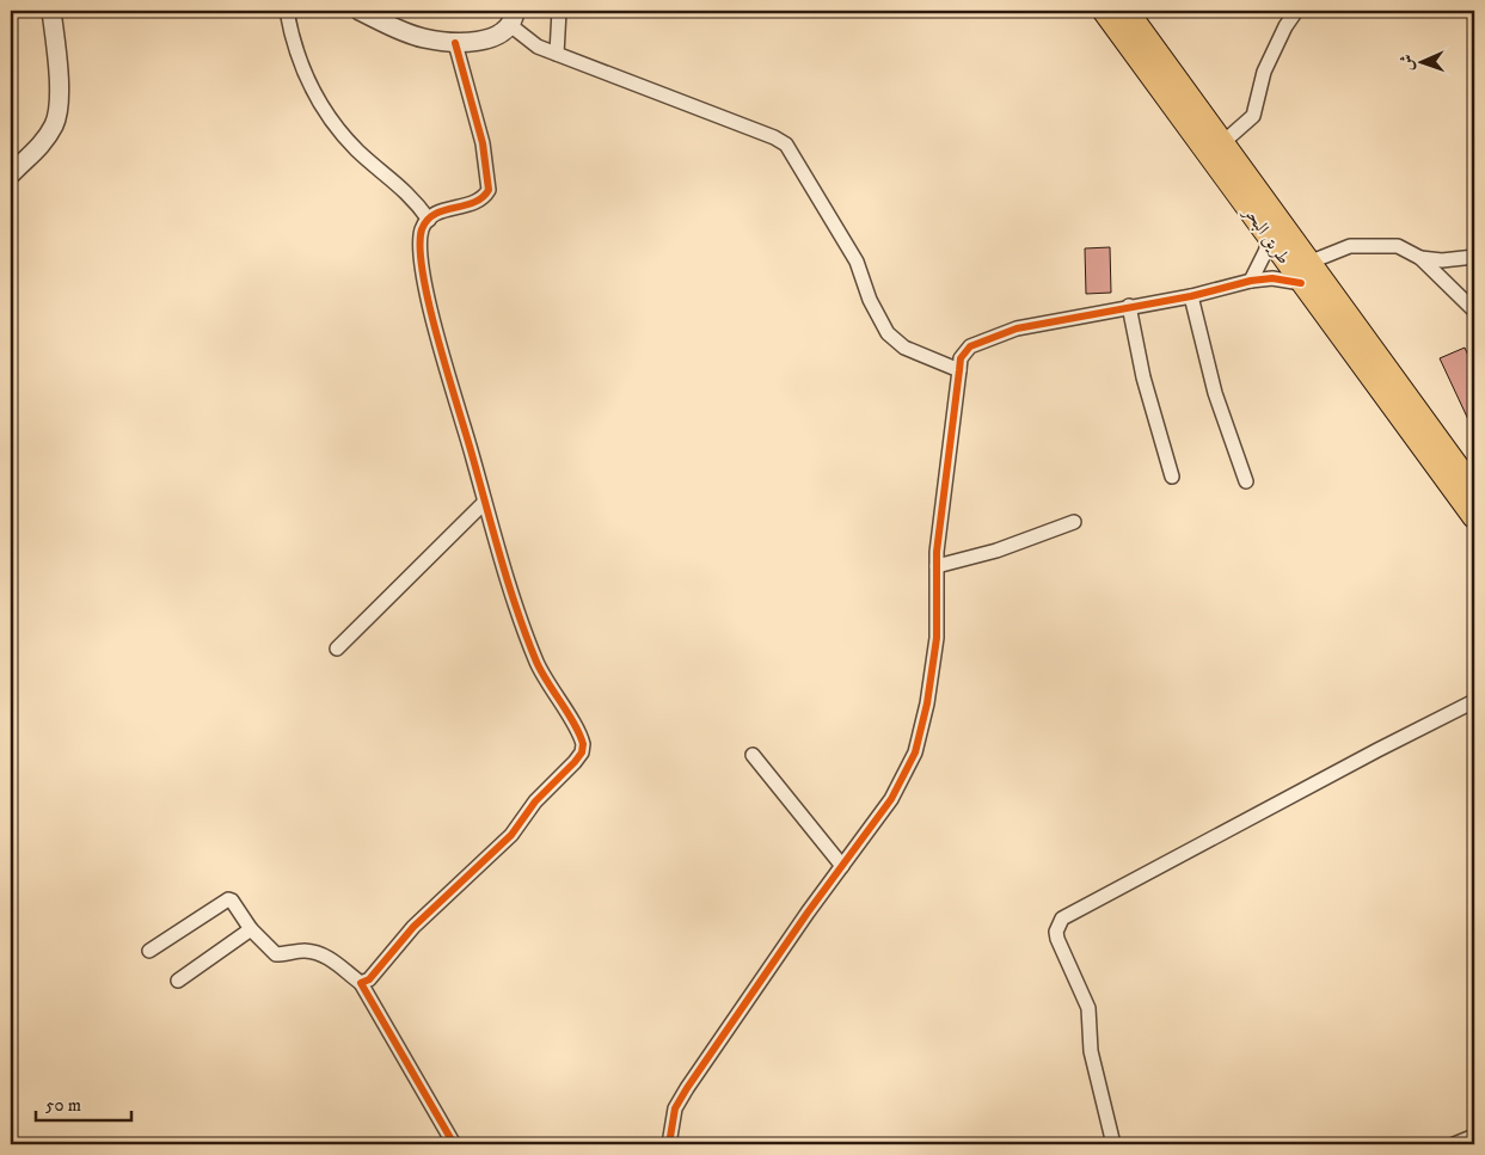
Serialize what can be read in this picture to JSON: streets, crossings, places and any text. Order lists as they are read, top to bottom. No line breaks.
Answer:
{"streets":{"highway":["طريق البحر"]},"scale_bar":"50 m","north":"left"}
